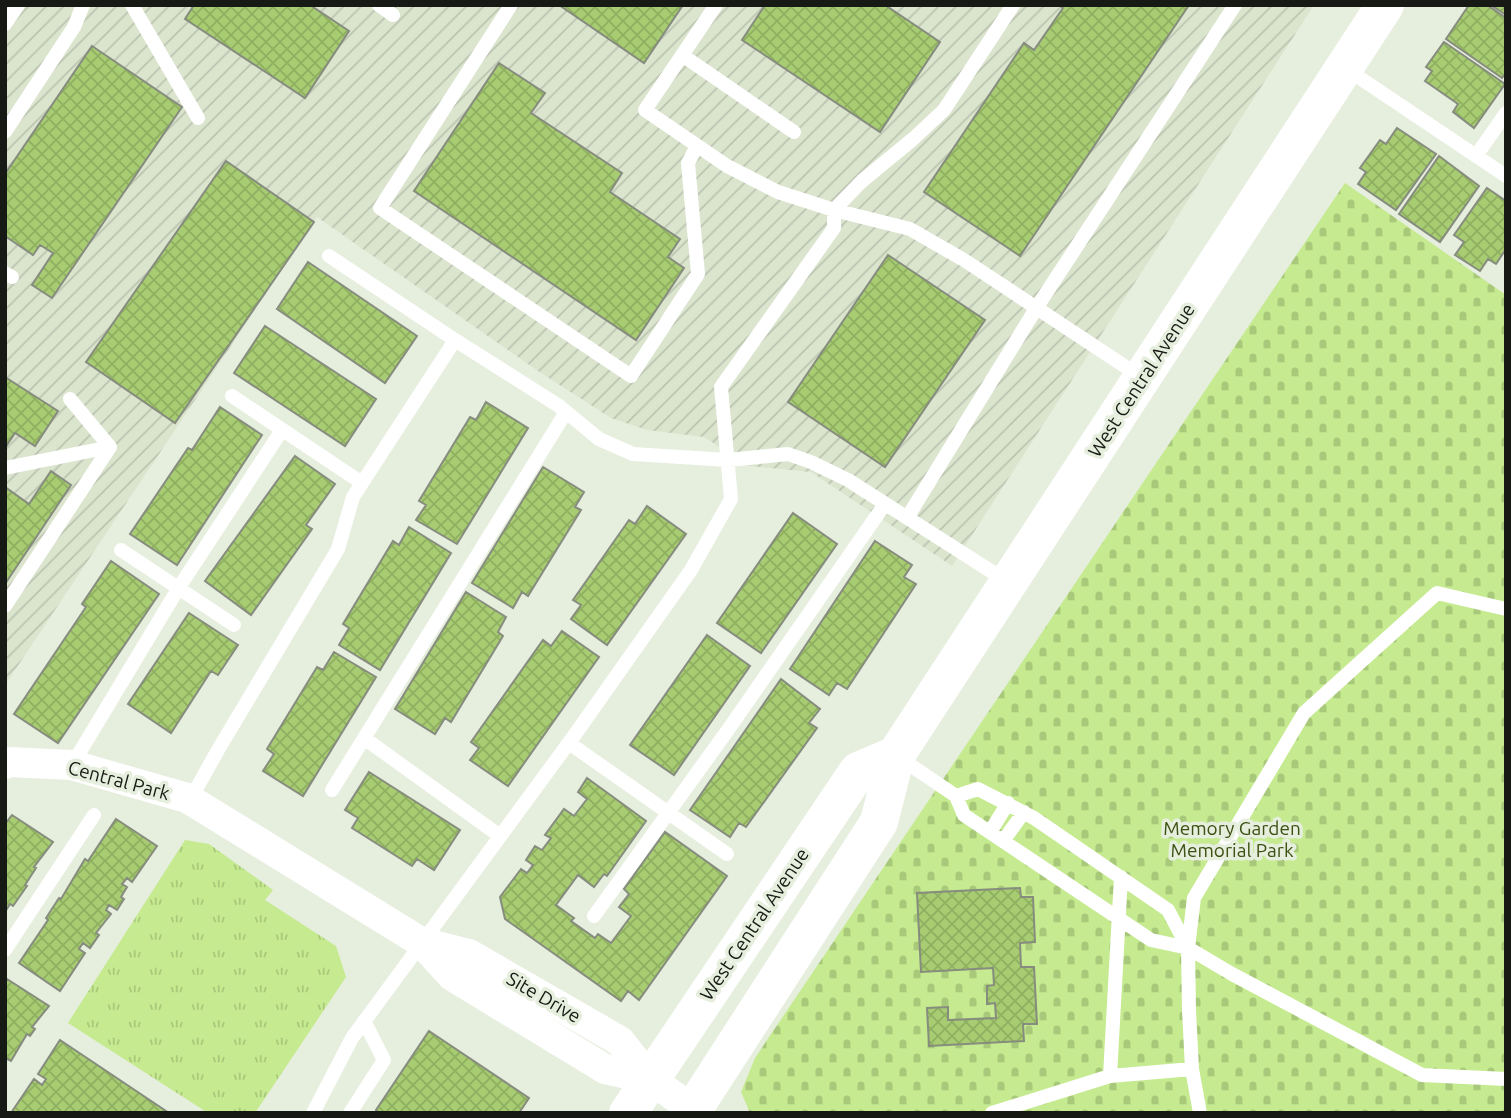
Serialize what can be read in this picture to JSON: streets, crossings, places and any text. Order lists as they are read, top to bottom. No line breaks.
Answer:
{"streets":{"main road":["West Central Avenue"],"street":["Central Park","Site Drive"]},"crossings":[["West Central Avenue","Site Drive"],["Central Park","Site Drive"]],"parks":["Memory Garden Memorial Park"]}
